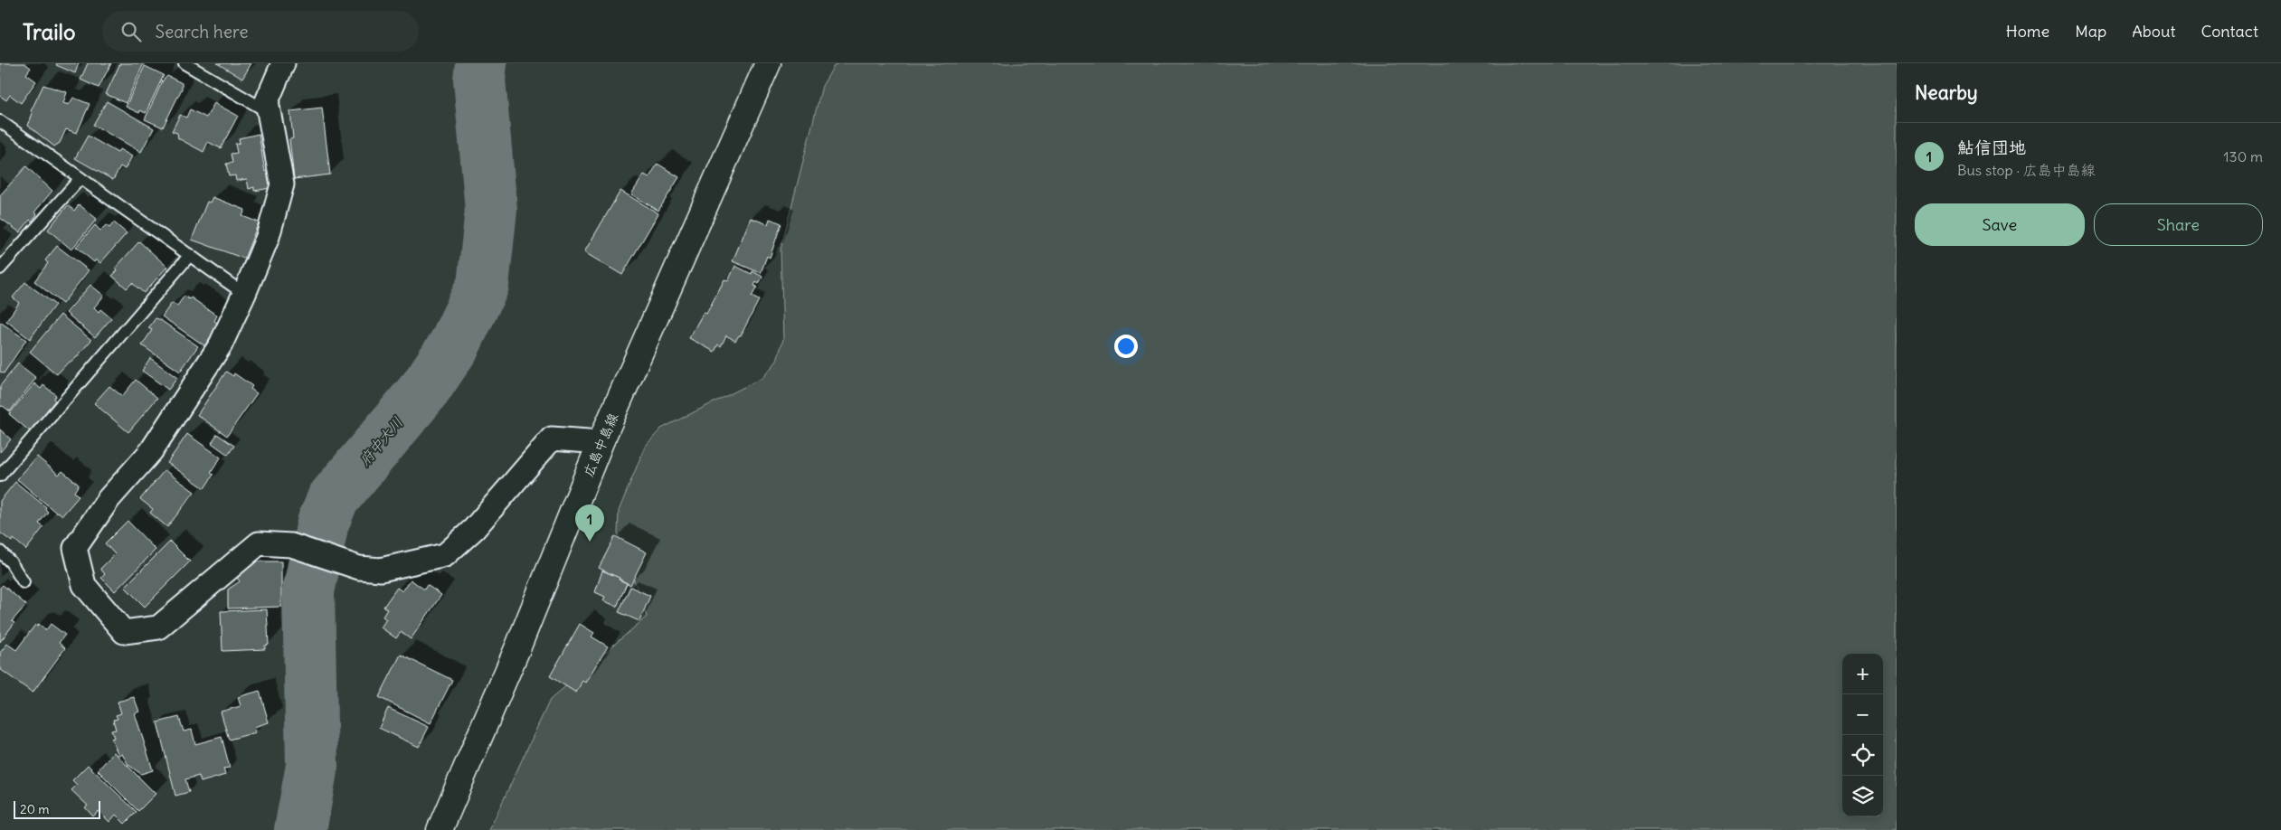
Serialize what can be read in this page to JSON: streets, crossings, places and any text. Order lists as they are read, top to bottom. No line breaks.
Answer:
{"streets":{"main road":["広島中島線"]},"water":["府中大川"],"scale_bar":"20 m","page":{"header":"Trailo","search":"Search here","nav":["Home","Map","About","Contact"],"heading":"Nearby","list":[{"mark":"1","name":"鮎信団地","note":"Bus stop · 広島中島線","value":"130 m"}],"buttons":["Save","Share"],"pins":"1","map_buttons":["+","−"],"scale":"20 m"}}
